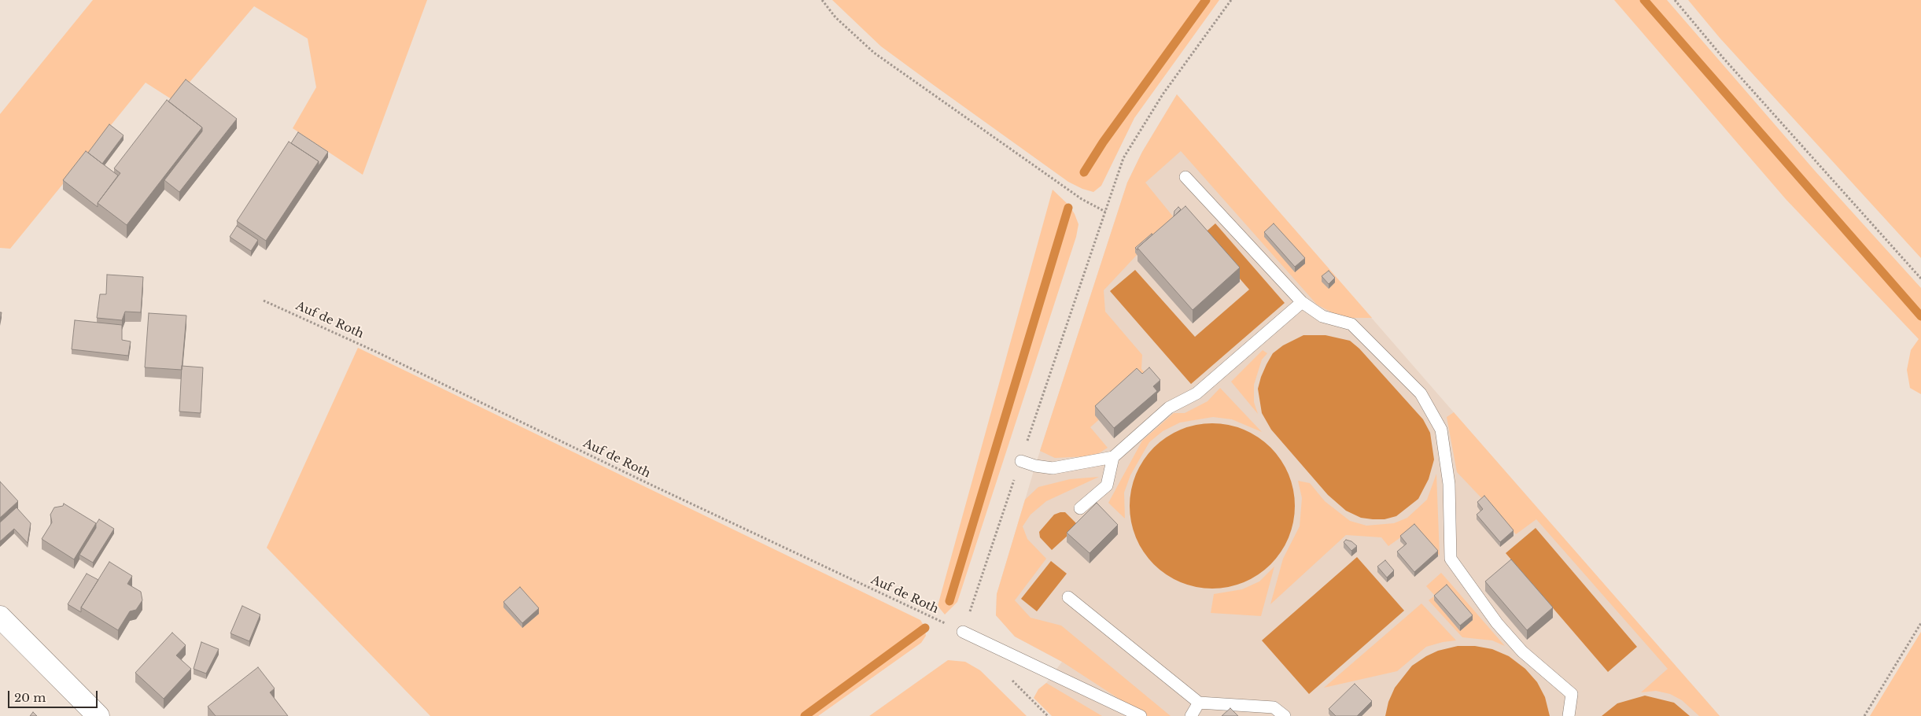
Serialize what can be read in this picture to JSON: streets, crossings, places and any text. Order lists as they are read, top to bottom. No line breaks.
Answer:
{"streets":{"path":["Auf de Roth"]},"scale_bar":"20 m"}
